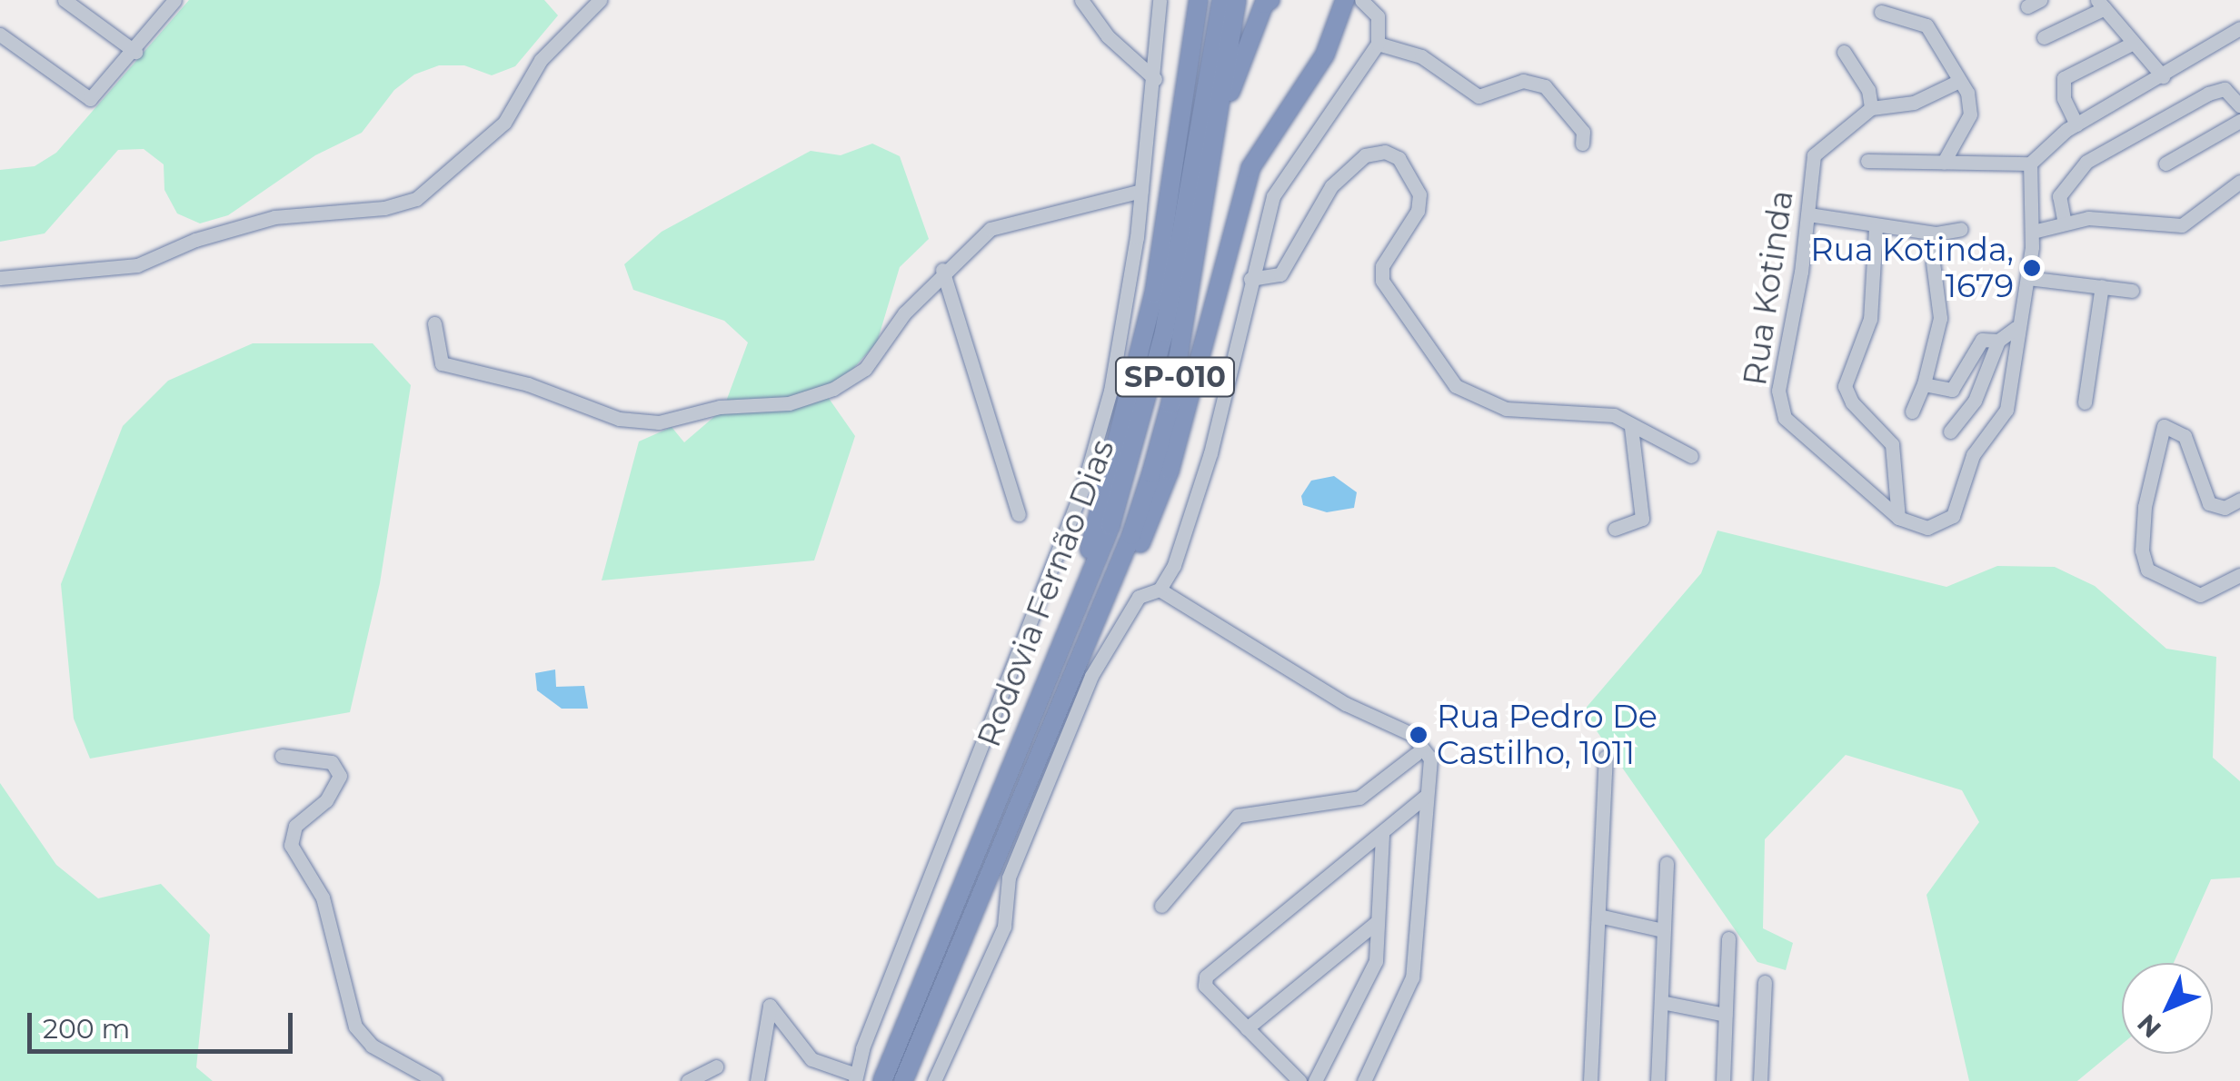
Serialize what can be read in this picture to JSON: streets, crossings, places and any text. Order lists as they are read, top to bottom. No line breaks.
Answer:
{"streets":{"highway":["SP-010","Rodovia Fernão Dias"],"street":["Rua Kotinda"]},"places":["Rua Kotinda, 1679","Rua Pedro De Castilho, 1011"],"scale_bar":"200 m","north":"bottom left"}
